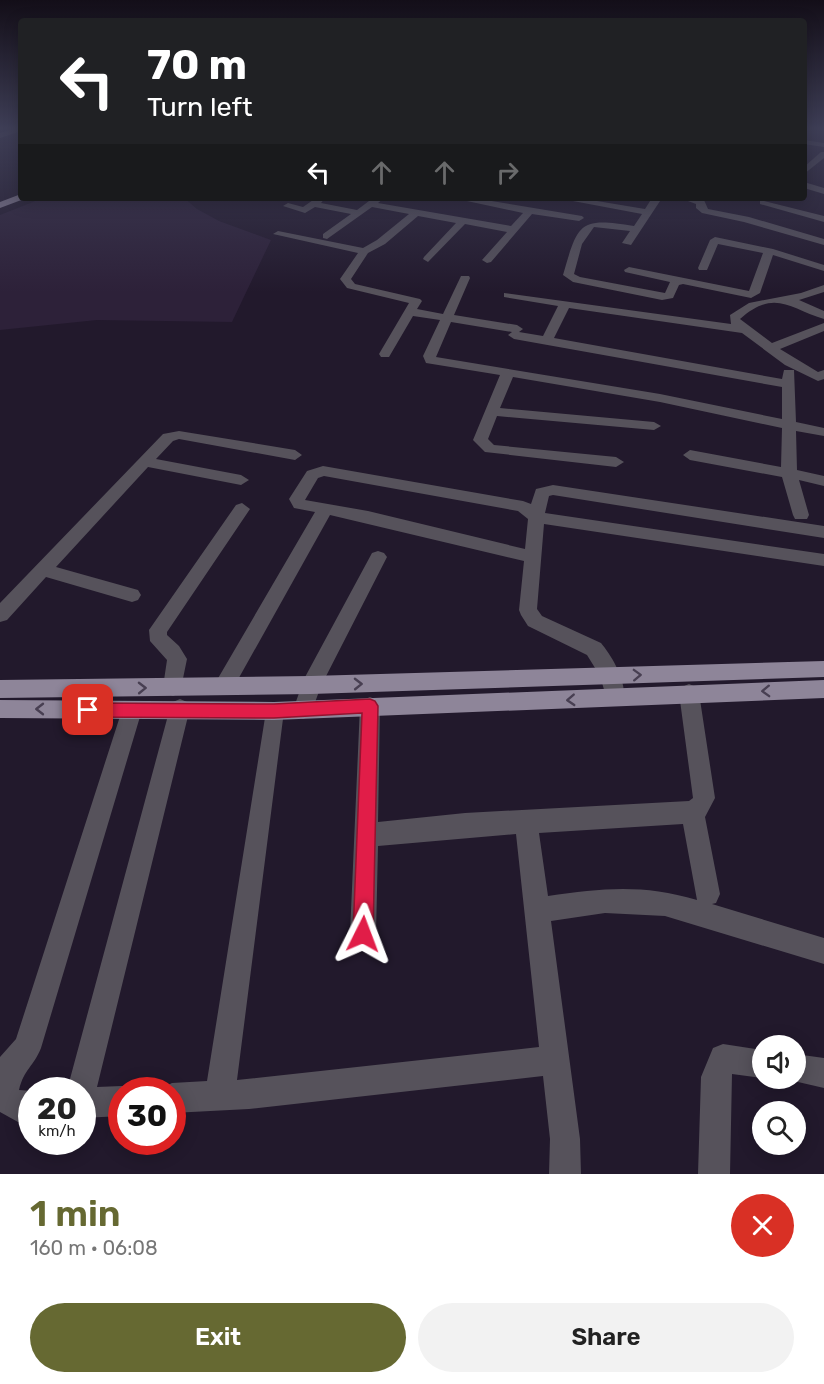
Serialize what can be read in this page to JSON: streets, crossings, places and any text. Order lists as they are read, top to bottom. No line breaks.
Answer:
{"page":{"turn":["70 m","Turn left"],"speed":"20 km/h","limit":"30","heading":["1 min","160 m · 06:08"],"buttons":["Exit","Share"]}}
